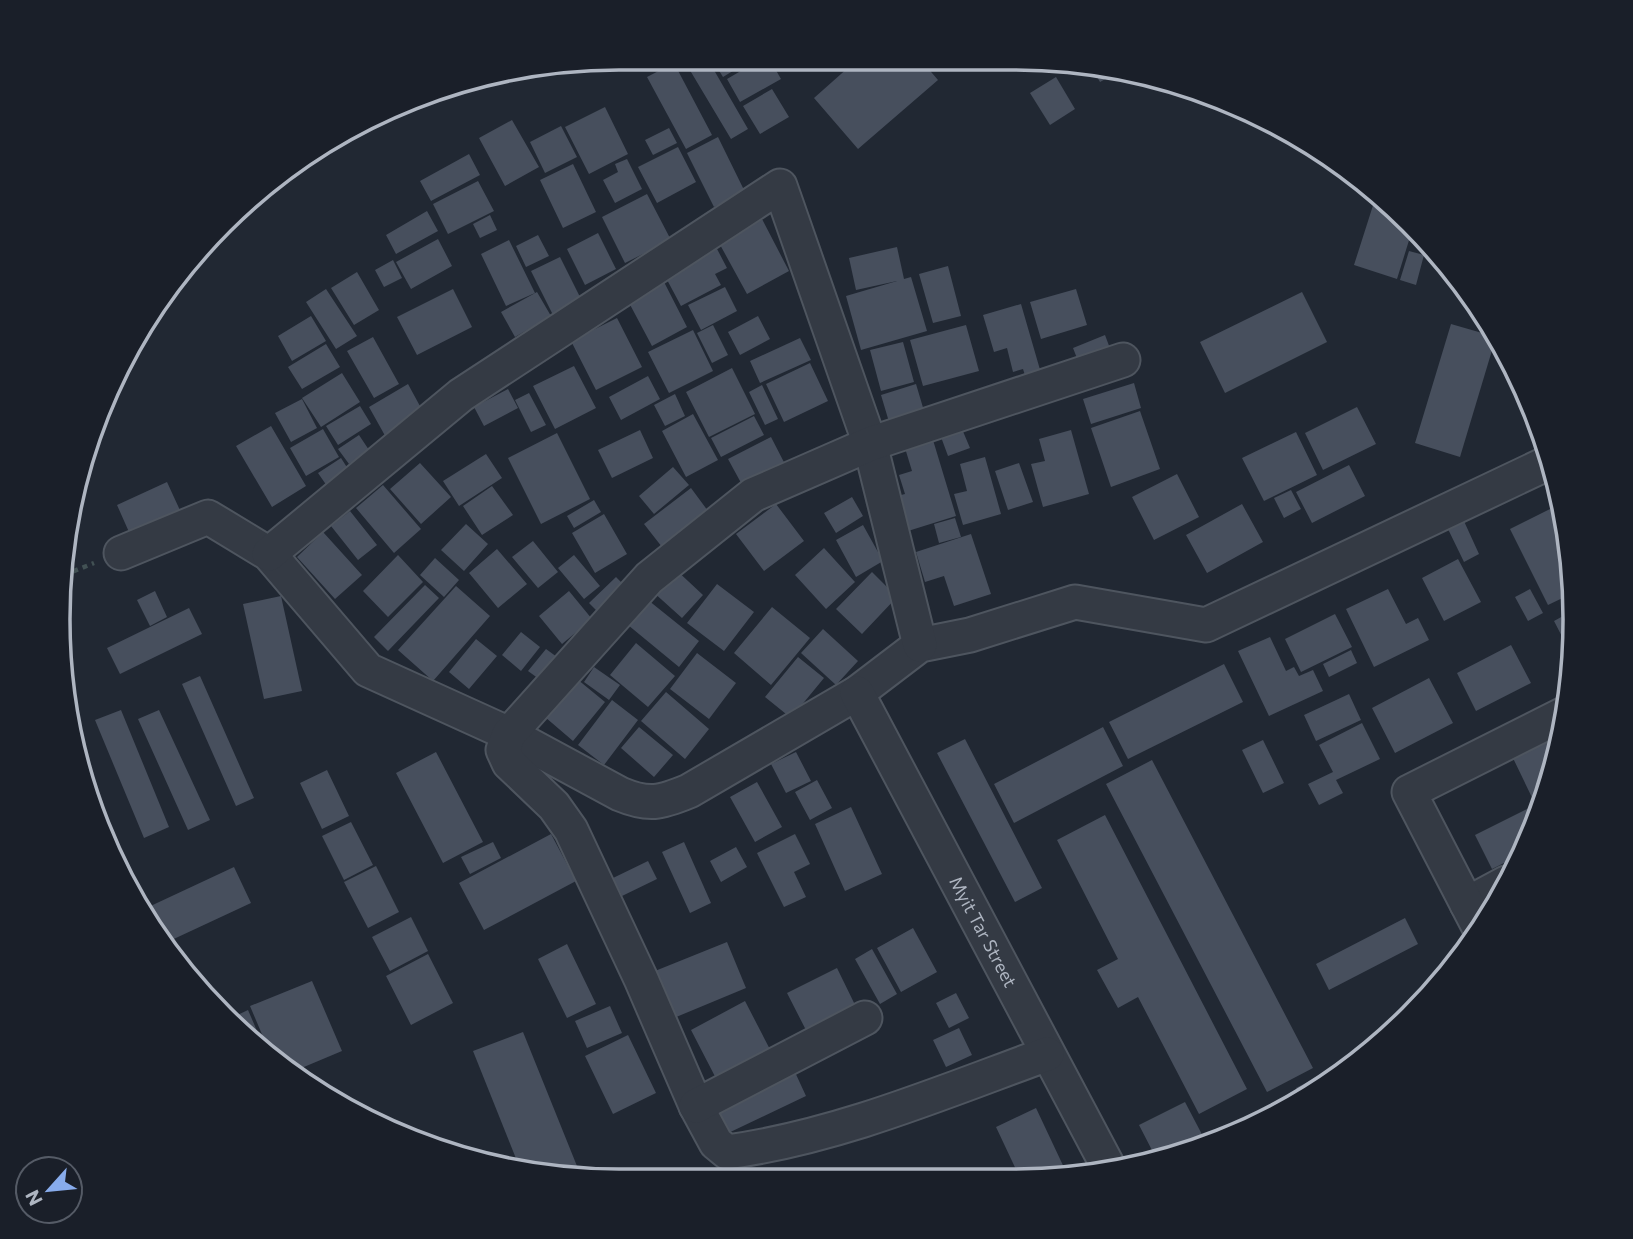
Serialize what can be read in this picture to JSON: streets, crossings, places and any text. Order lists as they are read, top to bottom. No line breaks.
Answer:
{"streets":{"street":["Myit Tar Street"]},"north":"bottom left"}
